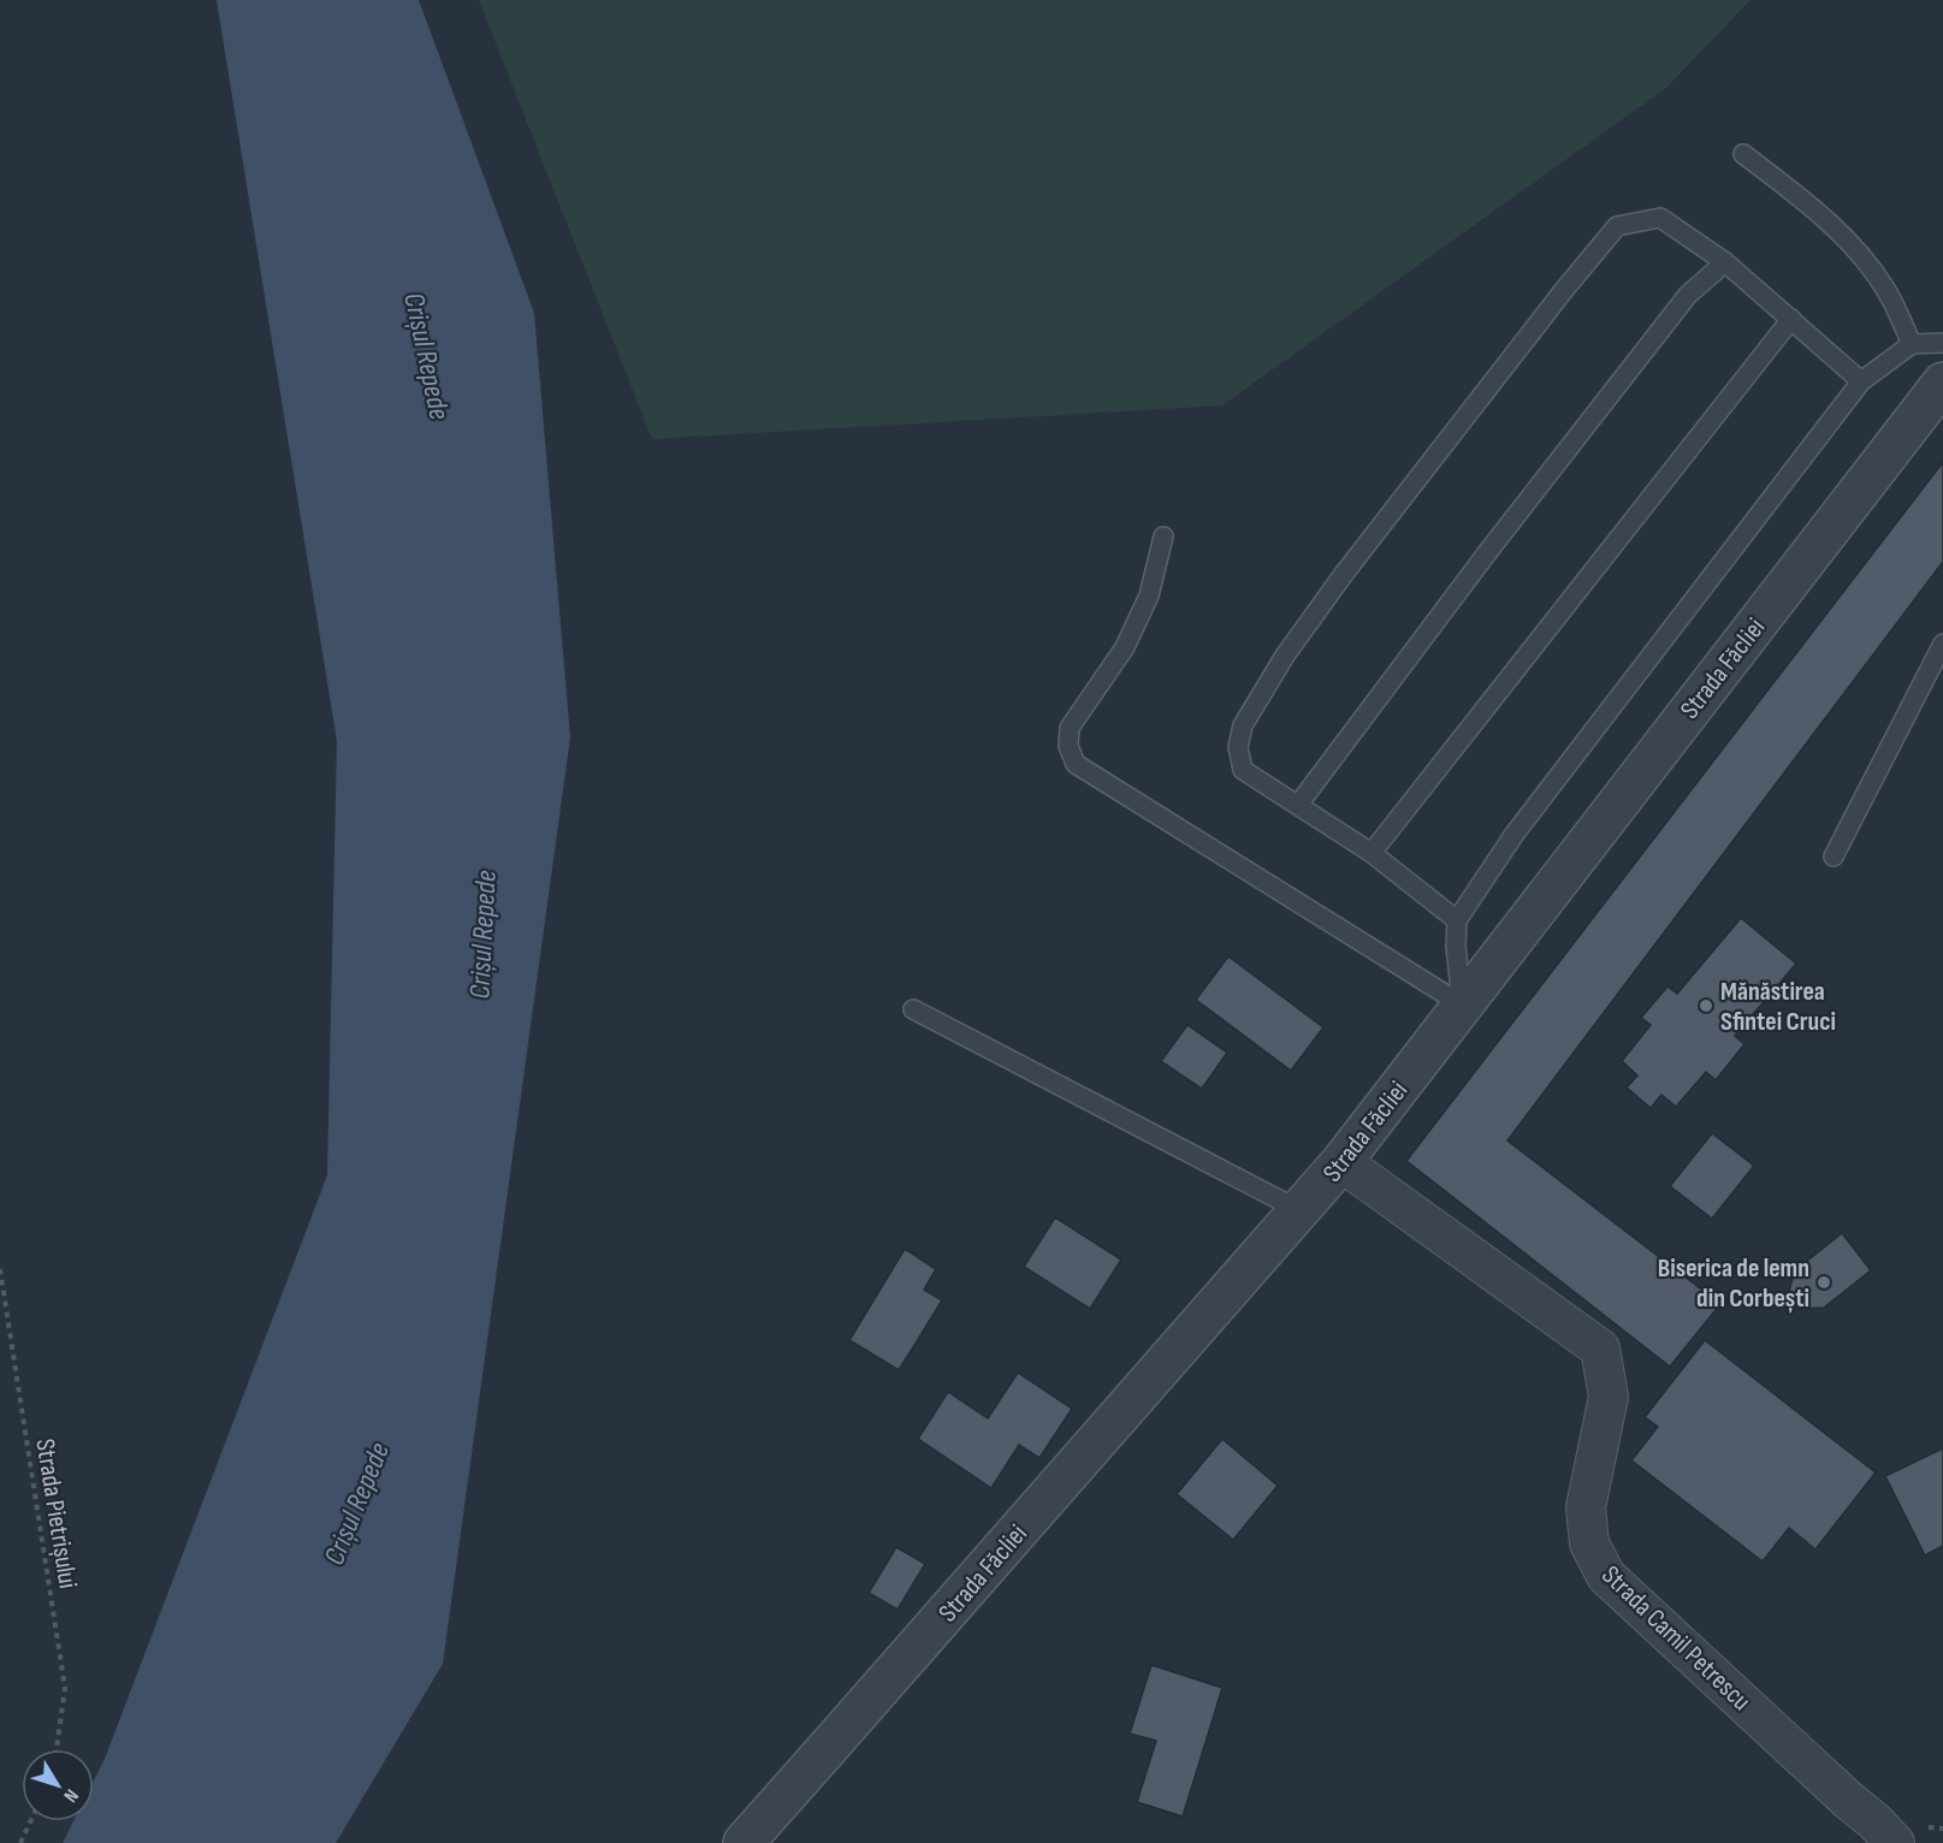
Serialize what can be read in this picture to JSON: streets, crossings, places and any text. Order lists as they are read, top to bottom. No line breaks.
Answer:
{"streets":{"street":["Strada Făcliei","Strada Camil Petrescu"],"path":["Strada Pietrișului"]},"crossings":[["Strada Făcliei","Strada Camil Petrescu"]],"water":["Crișul Repede"],"places":["Mănăstirea Sfintei Cruci","Biserica de lemn din Corbești"],"north":"bottom right"}
